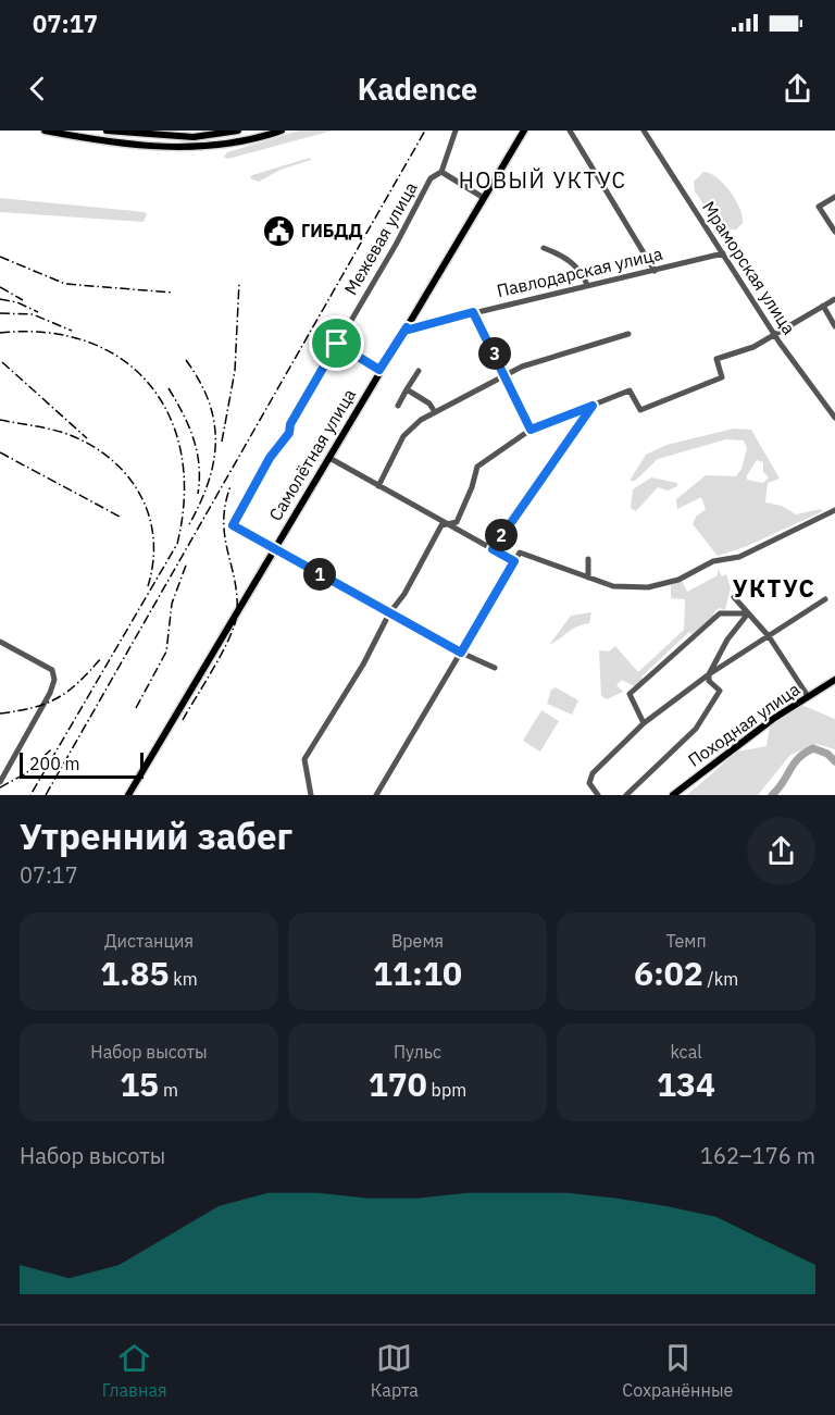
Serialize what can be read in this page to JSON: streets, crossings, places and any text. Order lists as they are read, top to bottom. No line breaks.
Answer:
{"streets":{"main road":["Самолётная улица","Походная улица"],"street":["Межевая улица","Мраморская улица","Павлодарская улица"]},"crossings":[["Межевая улица","Самолётная улица"],["Мраморская улица","Павлодарская улица"],["Павлодарская улица","Самолётная улица"]],"districts":["НОВЫЙ УКТУС","УКТУС"],"places":{"public building":["ГИБДД"]},"scale_bar":"200 m","page":{"status":"07:17","header":"Kadence","pins":["3","2","1"],"scale":"200 m","heading":["Утренний забег","07:17"],"stats":[["Дистанция","1.85 km"],["Время","11:10"],["Темп","6:02 /km"],["Набор высоты","15 m"],["Пульс","170 bpm"],["kcal","134"]],"chart":["Набор высоты","162–176 m"],"tabs":["Главная","Карта","Сохранённые"]}}
